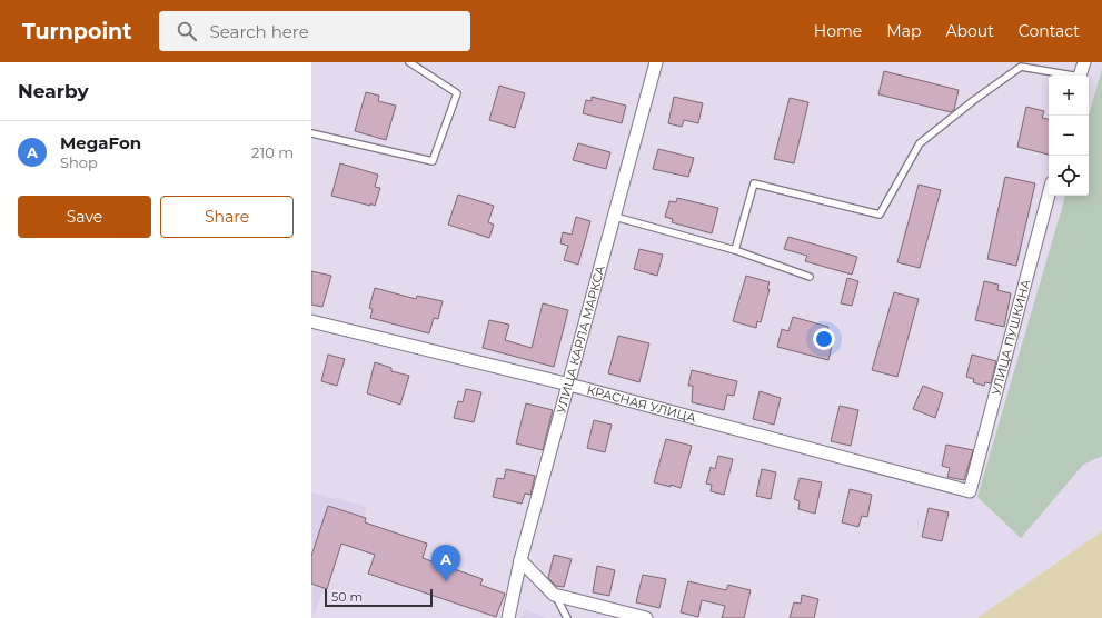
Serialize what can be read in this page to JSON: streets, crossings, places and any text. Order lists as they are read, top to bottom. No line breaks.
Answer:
{"streets":{"street":["УЛИЦА ПУШКИНА","УЛИЦА КАРЛА МАРКСА","КРАСНАЯ УЛИЦА"]},"crossings":[["УЛИЦА ПУШКИНА","КРАСНАЯ УЛИЦА"],["УЛИЦА КАРЛА МАРКСА","КРАСНАЯ УЛИЦА"]],"scale_bar":"50 m","page":{"header":"Turnpoint","search":"Search here","nav":["Home","Map","About","Contact"],"heading":"Nearby","map_buttons":["+","−"],"list":[{"mark":"A","name":"MegaFon","note":"Shop","value":"210 m"}],"buttons":["Save","Share"],"pins":"A","scale":"50 m"}}
